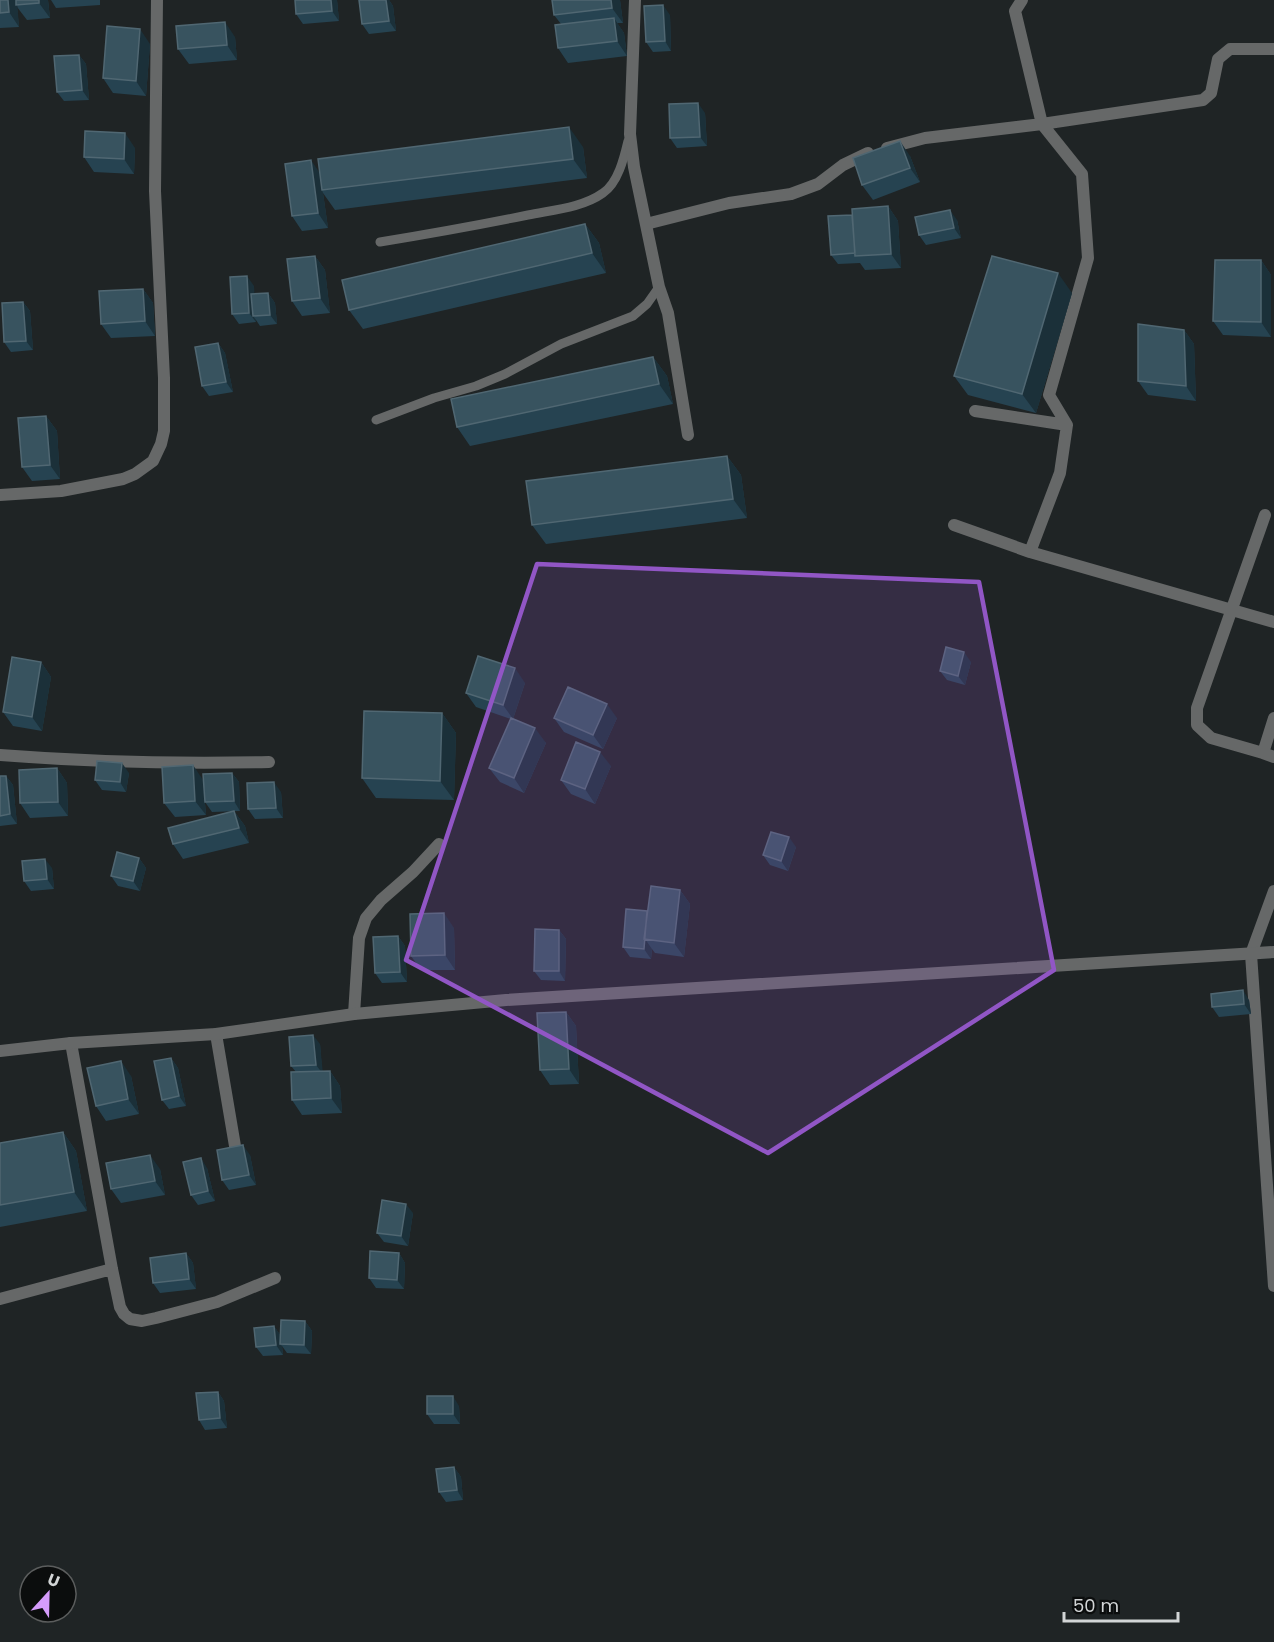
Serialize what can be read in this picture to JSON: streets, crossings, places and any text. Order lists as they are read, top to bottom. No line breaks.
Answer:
{"scale_bar":"50 m","north":"top"}
